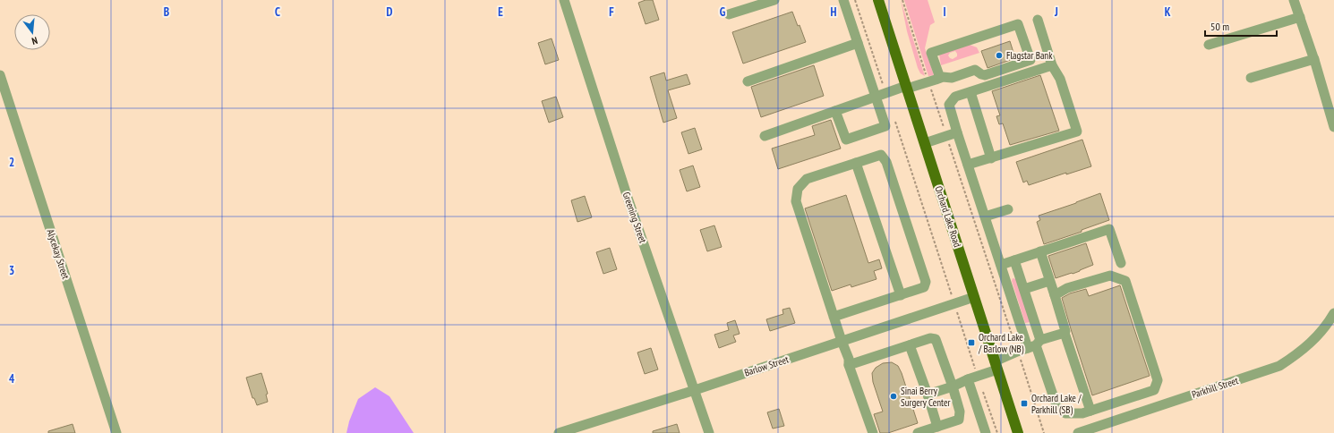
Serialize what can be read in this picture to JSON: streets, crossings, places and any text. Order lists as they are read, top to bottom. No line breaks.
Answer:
{"streets":{"main road":["Orchard Lake Road"],"street":["Greening Street","Alycekay Street","Barlow Street","Parkhill Street"]},"crossings":[["Orchard Lake Road","Barlow Street"],["Greening Street","Barlow Street"]],"places":{"other":["Flagstar Bank","Sinai Berry Surgery Center"],"transit":["Orchard Lake / Barlow (NB)","Orchard Lake / Parkhill (SB)"]},"scale_bar":"50 m","north":"bottom","grid":{"columns":["B","C","D","E","F","G","H","I","J","K"],"rows":["2","3","4"]}}
